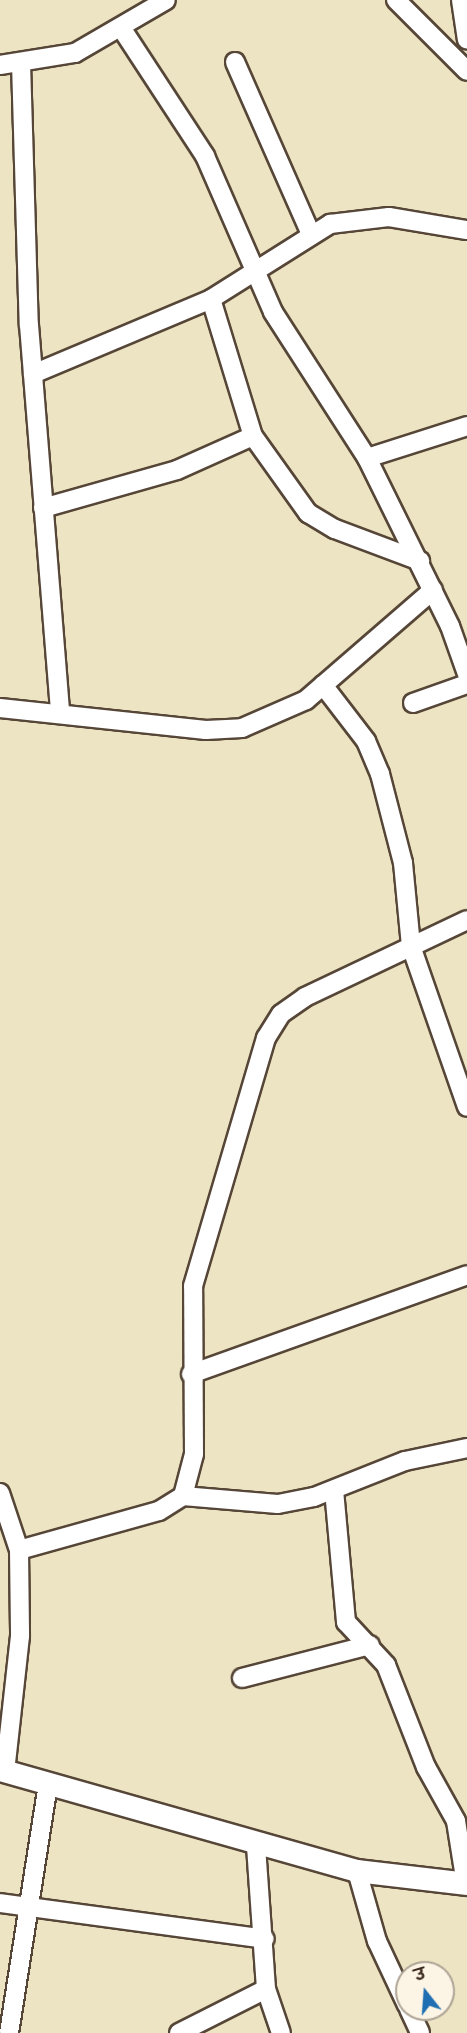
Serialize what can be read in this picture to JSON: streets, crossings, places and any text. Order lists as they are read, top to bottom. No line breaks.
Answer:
{"north":"top"}
